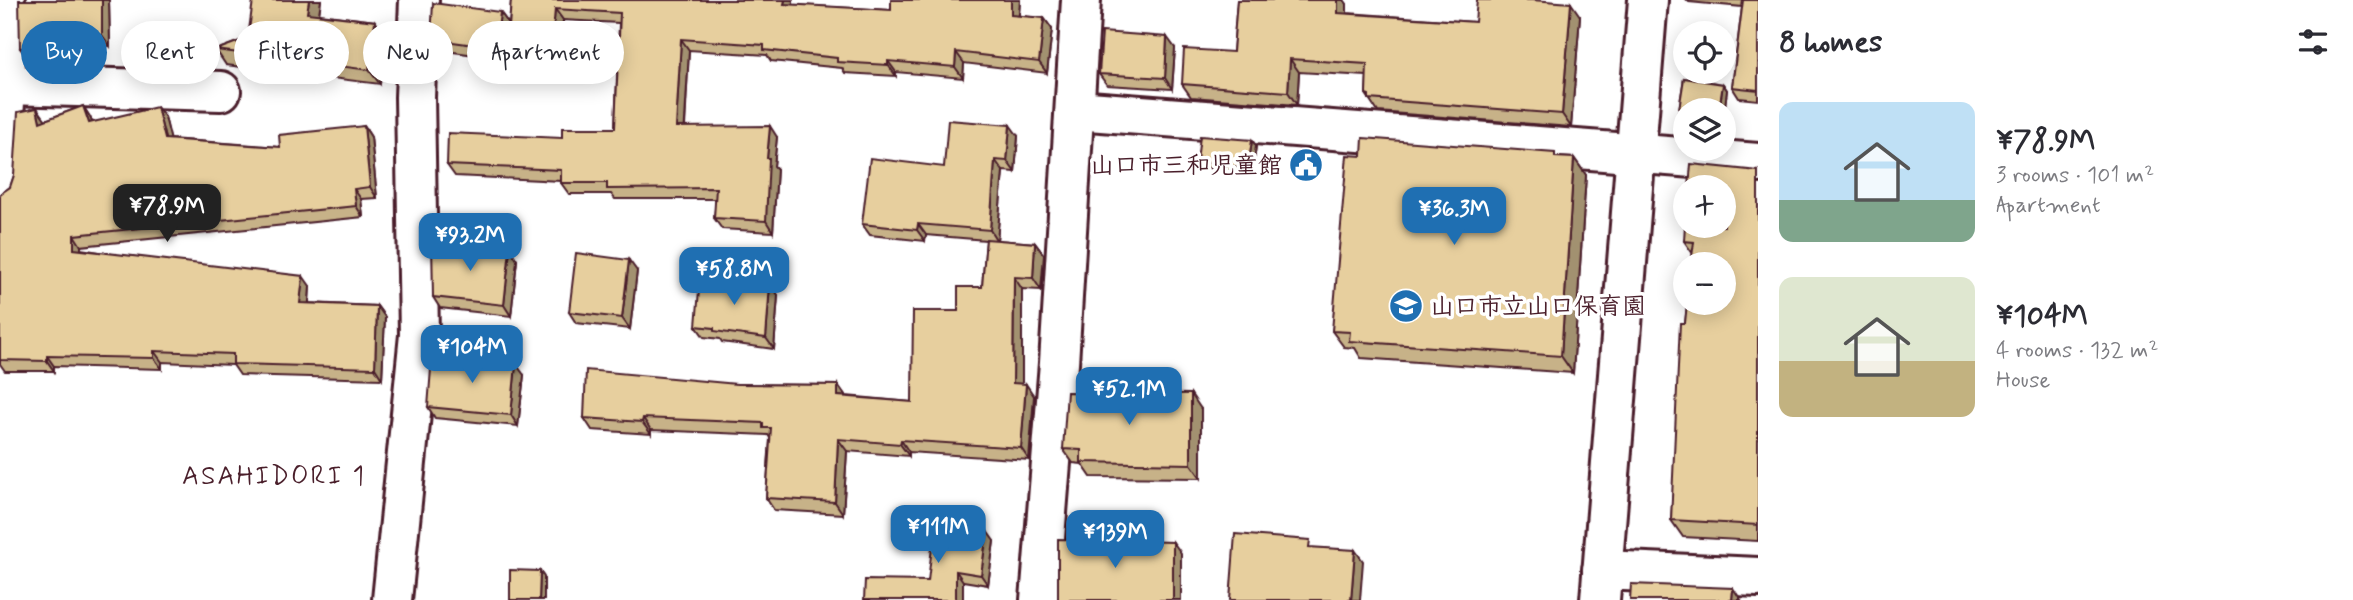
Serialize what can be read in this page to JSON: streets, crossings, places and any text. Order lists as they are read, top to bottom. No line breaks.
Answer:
{"districts":["ASAHIDORI 1"],"places":{"public building":["山口市三和児童館"],"school or university":["山口市立山口保育園"]},"page":{"heading":"8 homes","map_buttons":["+","−"],"chip":["Buy","Rent","Filters","New","Apartment"],"list":[{"name":"¥78.9M","note":"3 rooms · 101 m² · Apartment"},{"name":"¥104M","note":"4 rooms · 132 m² · House"}],"price":["¥78.9M","¥36.3M","¥93.2M","¥58.8M","¥104M","¥52.1M","¥111M","¥139M"]}}
